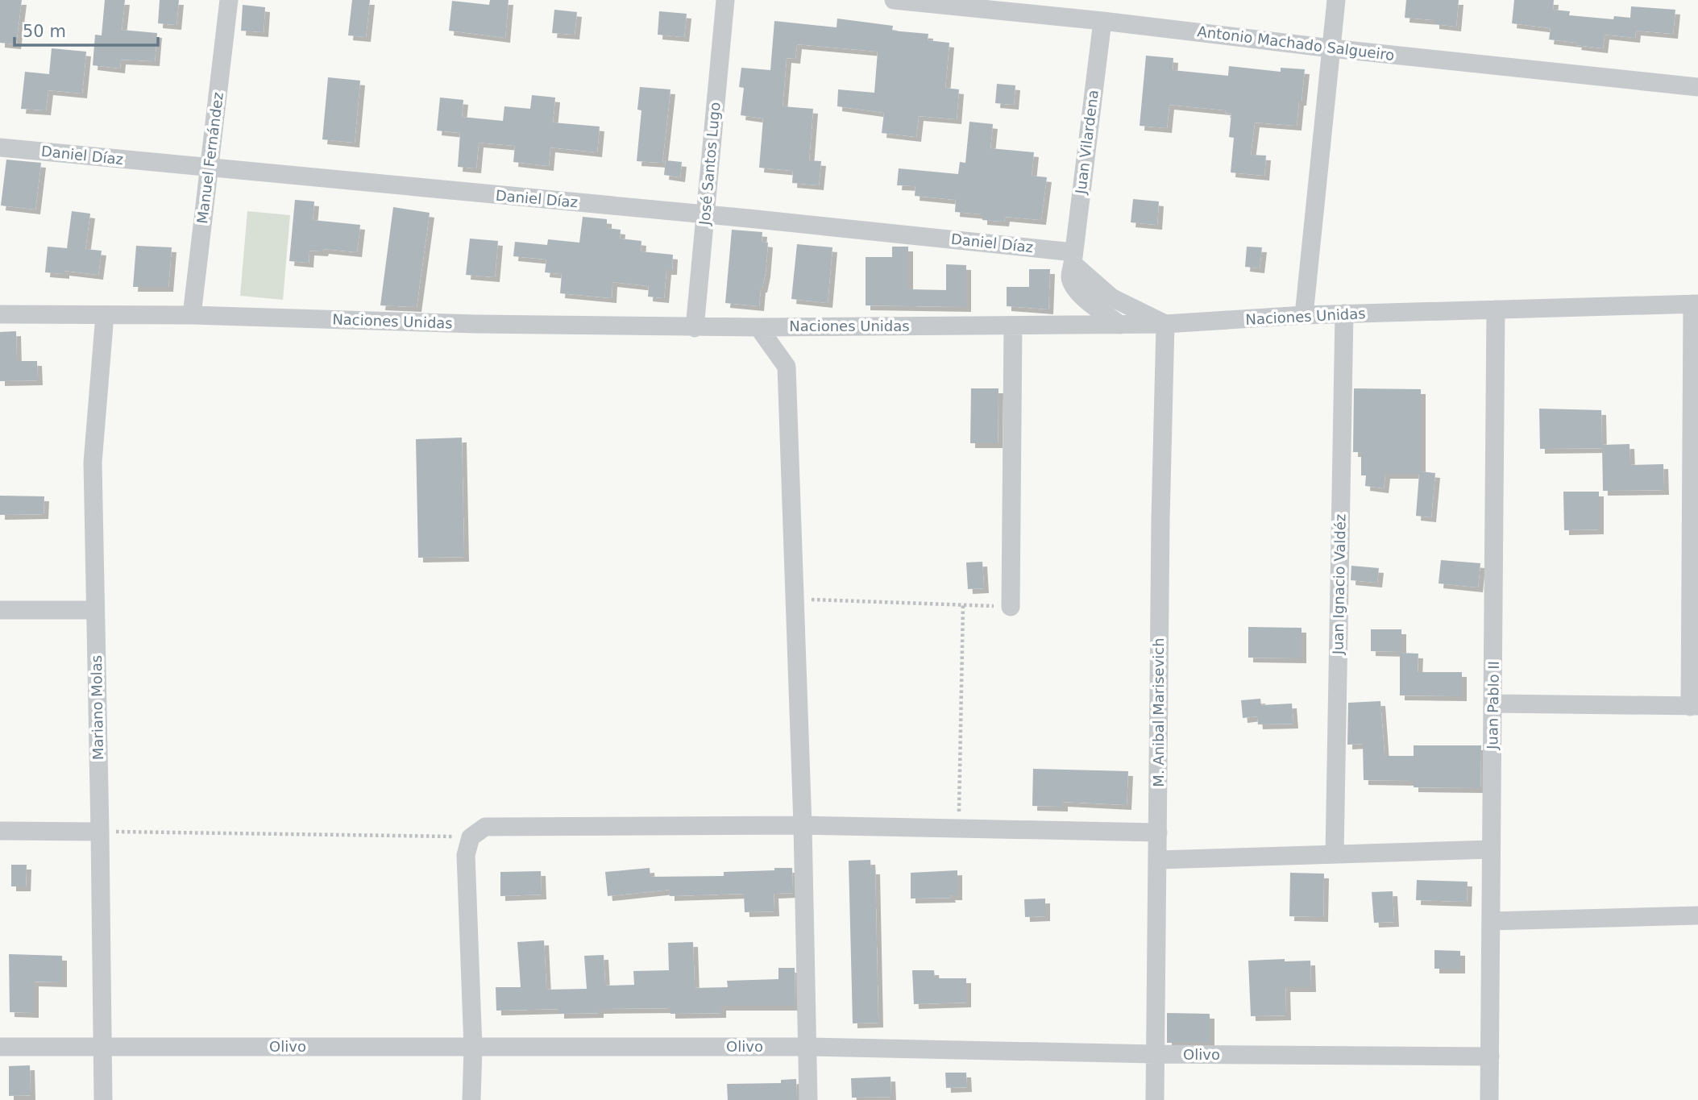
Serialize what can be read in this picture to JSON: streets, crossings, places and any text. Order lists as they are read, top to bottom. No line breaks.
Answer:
{"streets":{"street":["Antonio Machado Salgueiro","Juan Vilardena","Daniel Díaz","Manuel Fernández","José Santos Lugo","Naciones Unidas","Juan Ignacio Valdéz","Juan Pablo II","Mariano Molas","M. Anibal Marisevich","Olivo"]},"crossings":[["Antonio Machado Salgueiro","Juan Vilardena"],["Juan Vilardena","Daniel Díaz"],["Juan Vilardena","Naciones Unidas"],["Daniel Díaz","Manuel Fernández"],["Daniel Díaz","José Santos Lugo"],["Manuel Fernández","Naciones Unidas"],["José Santos Lugo","Naciones Unidas"],["Naciones Unidas","Juan Ignacio Valdéz"],["Naciones Unidas","Juan Pablo II"],["Naciones Unidas","Mariano Molas"],["Naciones Unidas","M. Anibal Marisevich"],["Juan Pablo II","Olivo"],["Mariano Molas","Olivo"],["M. Anibal Marisevich","Olivo"]],"scale_bar":"50 m"}
